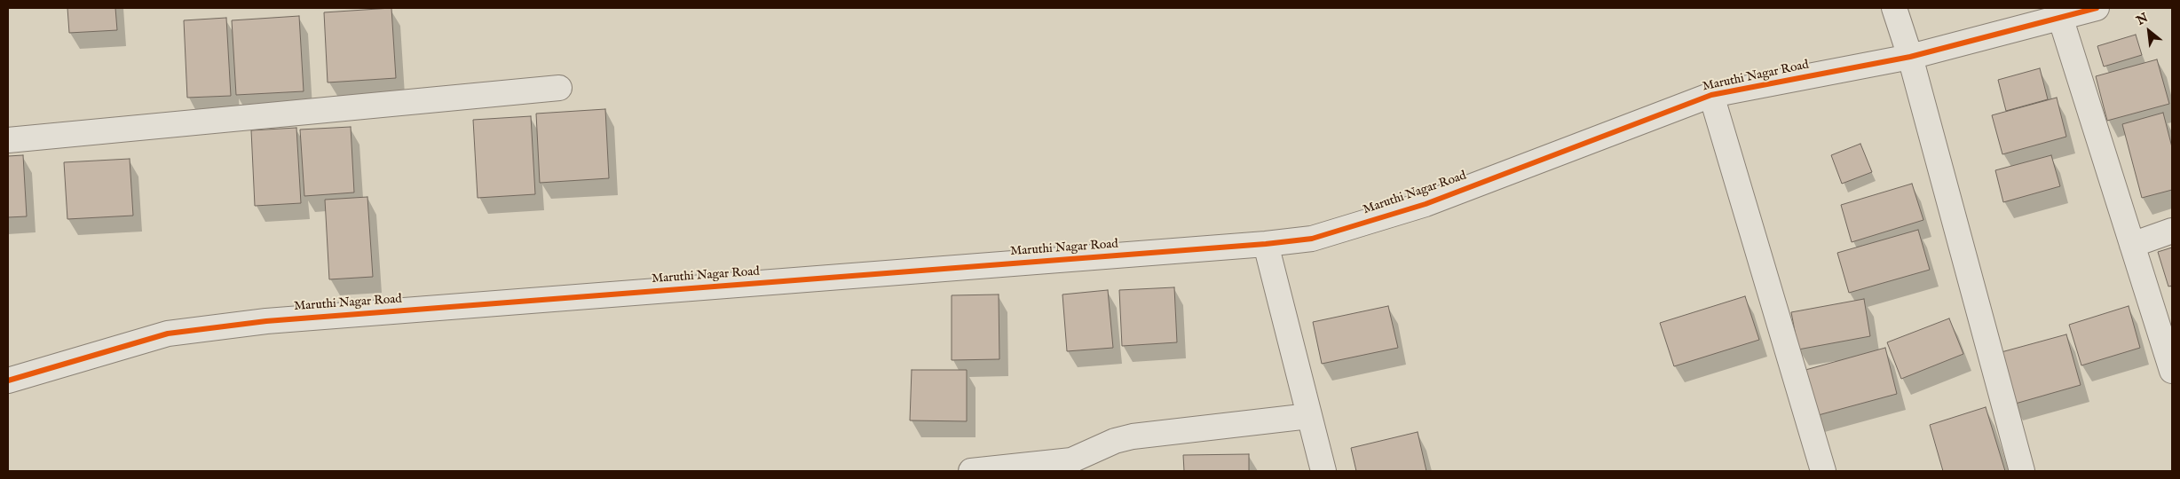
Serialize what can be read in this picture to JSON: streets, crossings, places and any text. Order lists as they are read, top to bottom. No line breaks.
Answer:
{"streets":{"street":["Maruthi Nagar Road"]},"north":"top left"}
